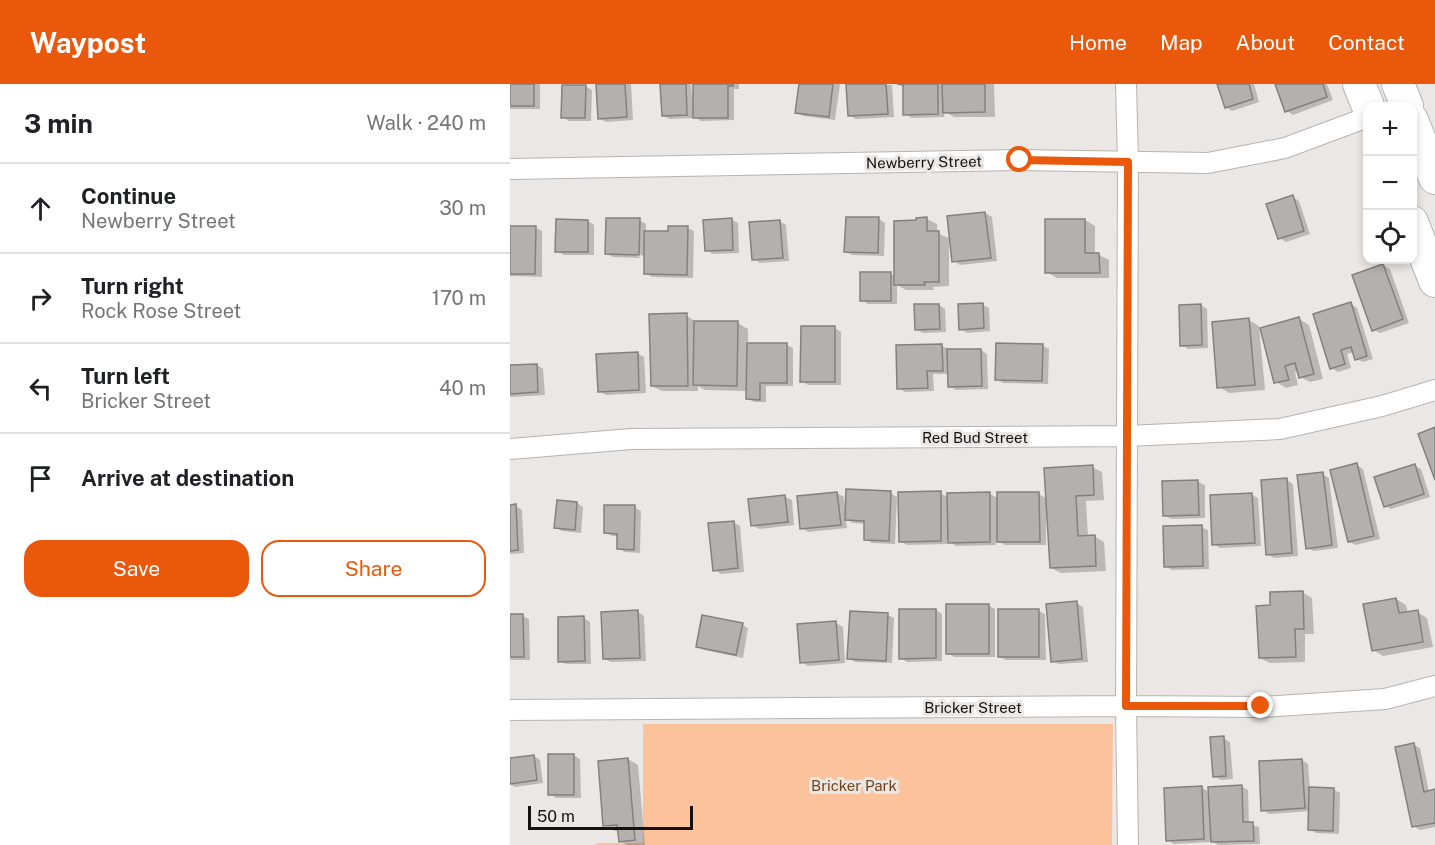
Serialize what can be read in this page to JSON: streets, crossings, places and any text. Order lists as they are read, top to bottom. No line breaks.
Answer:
{"streets":{"street":["Newberry Street","Red Bud Street","Bricker Street"]},"parks":["Bricker Park"],"scale_bar":"50 m","page":{"header":"Waypost","nav":["Home","Map","About","Contact"],"heading":["3 min","Walk · 240 m"],"map_buttons":["+","−"],"list":[["Continue","Newberry Street","30 m"],["Turn right","Rock Rose Street","170 m"],["Turn left","Bricker Street","40 m"],"Arrive at destination"],"buttons":["Save","Share"],"scale":"50 m"}}
